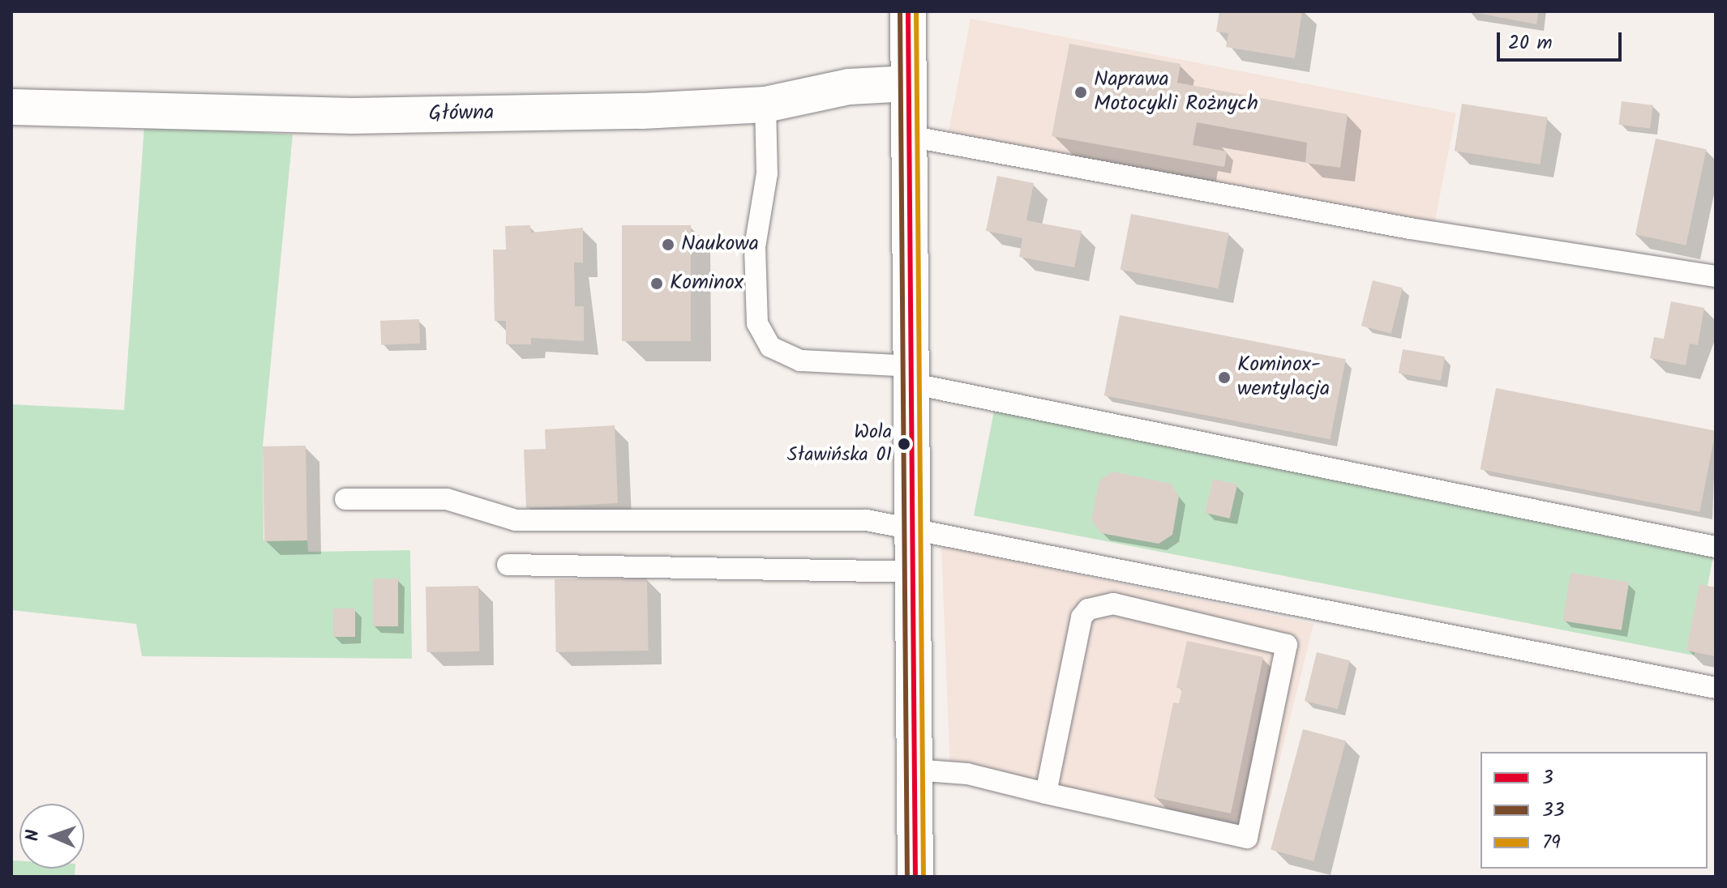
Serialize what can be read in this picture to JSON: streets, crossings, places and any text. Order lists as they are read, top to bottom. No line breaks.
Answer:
{"streets":{"street":["Główna"]},"places":["Naprawa Motocykli Rożnych","Naukowa","Kominox","Kominox- wentylacja","Wola Sławińska 01"],"lines":["transit line 3","transit line 33","transit line 79"],"legend":["3","33","79"],"scale_bar":"20 m","north":"left"}
